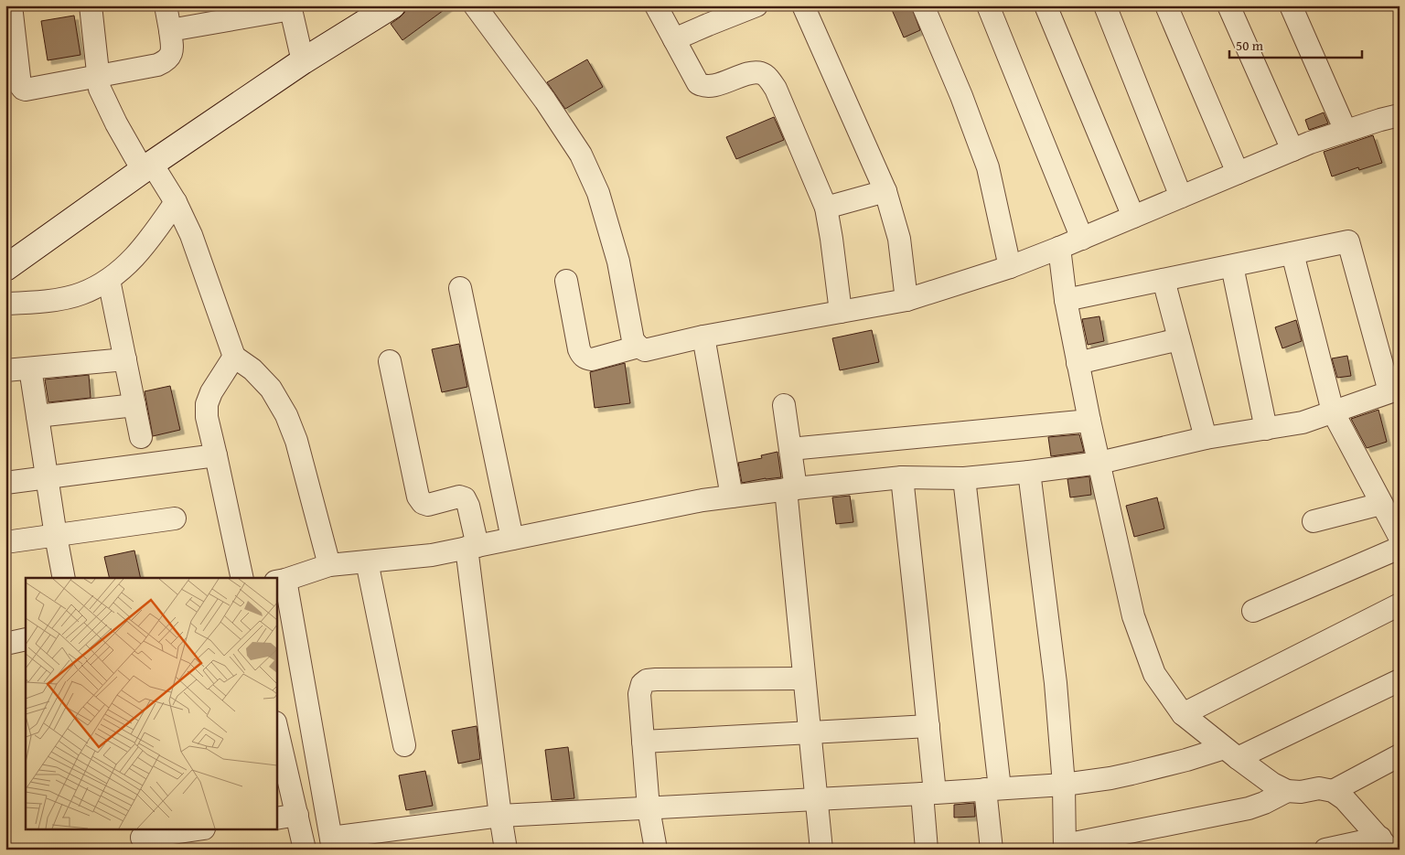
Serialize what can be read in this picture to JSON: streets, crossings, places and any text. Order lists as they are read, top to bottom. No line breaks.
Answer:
{"scale_bar":"50 m"}
